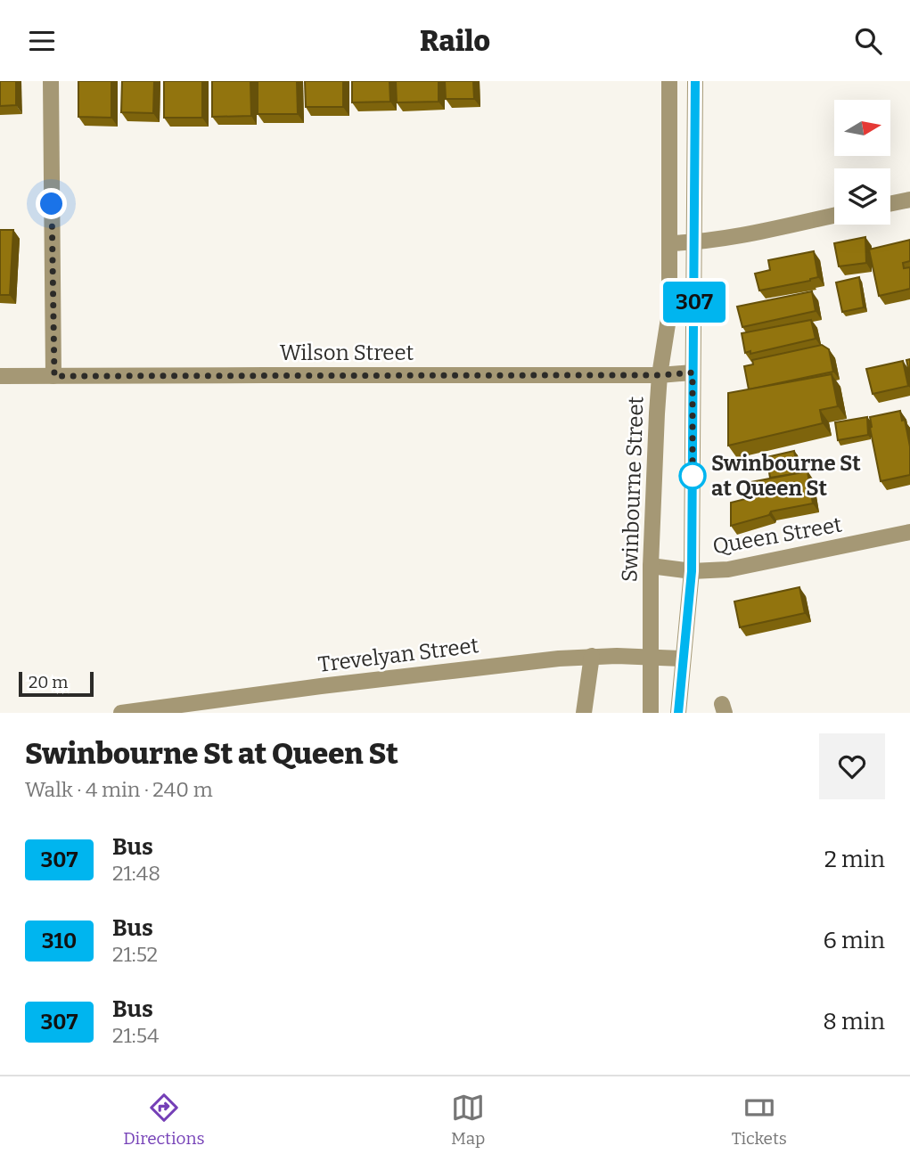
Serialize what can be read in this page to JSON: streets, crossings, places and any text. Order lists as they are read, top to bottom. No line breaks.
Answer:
{"streets":{"street":["Wilson Street","Swinbourne Street","Queen Street","Trevelyan Street"]},"crossings":[["Wilson Street","Swinbourne Street"],["Swinbourne Street","Queen Street"],["Swinbourne Street","Trevelyan Street"]],"places":["Swinbourne St at Queen St"],"lines":["bus line 307"],"scale_bar":"20 m","north":"right","page":{"header":"Railo","on_map":"307","scale":"20 m","heading":["Swinbourne St at Queen St","Walk · 4 min · 240 m"],"list":[{"mark":"307","name":"Bus","note":"21:48","value":"2 min"},{"mark":"310","name":"Bus","note":"21:52","value":"6 min"},{"mark":"307","name":"Bus","note":"21:54","value":"8 min"}],"tabs":["Directions","Map","Tickets"]}}
